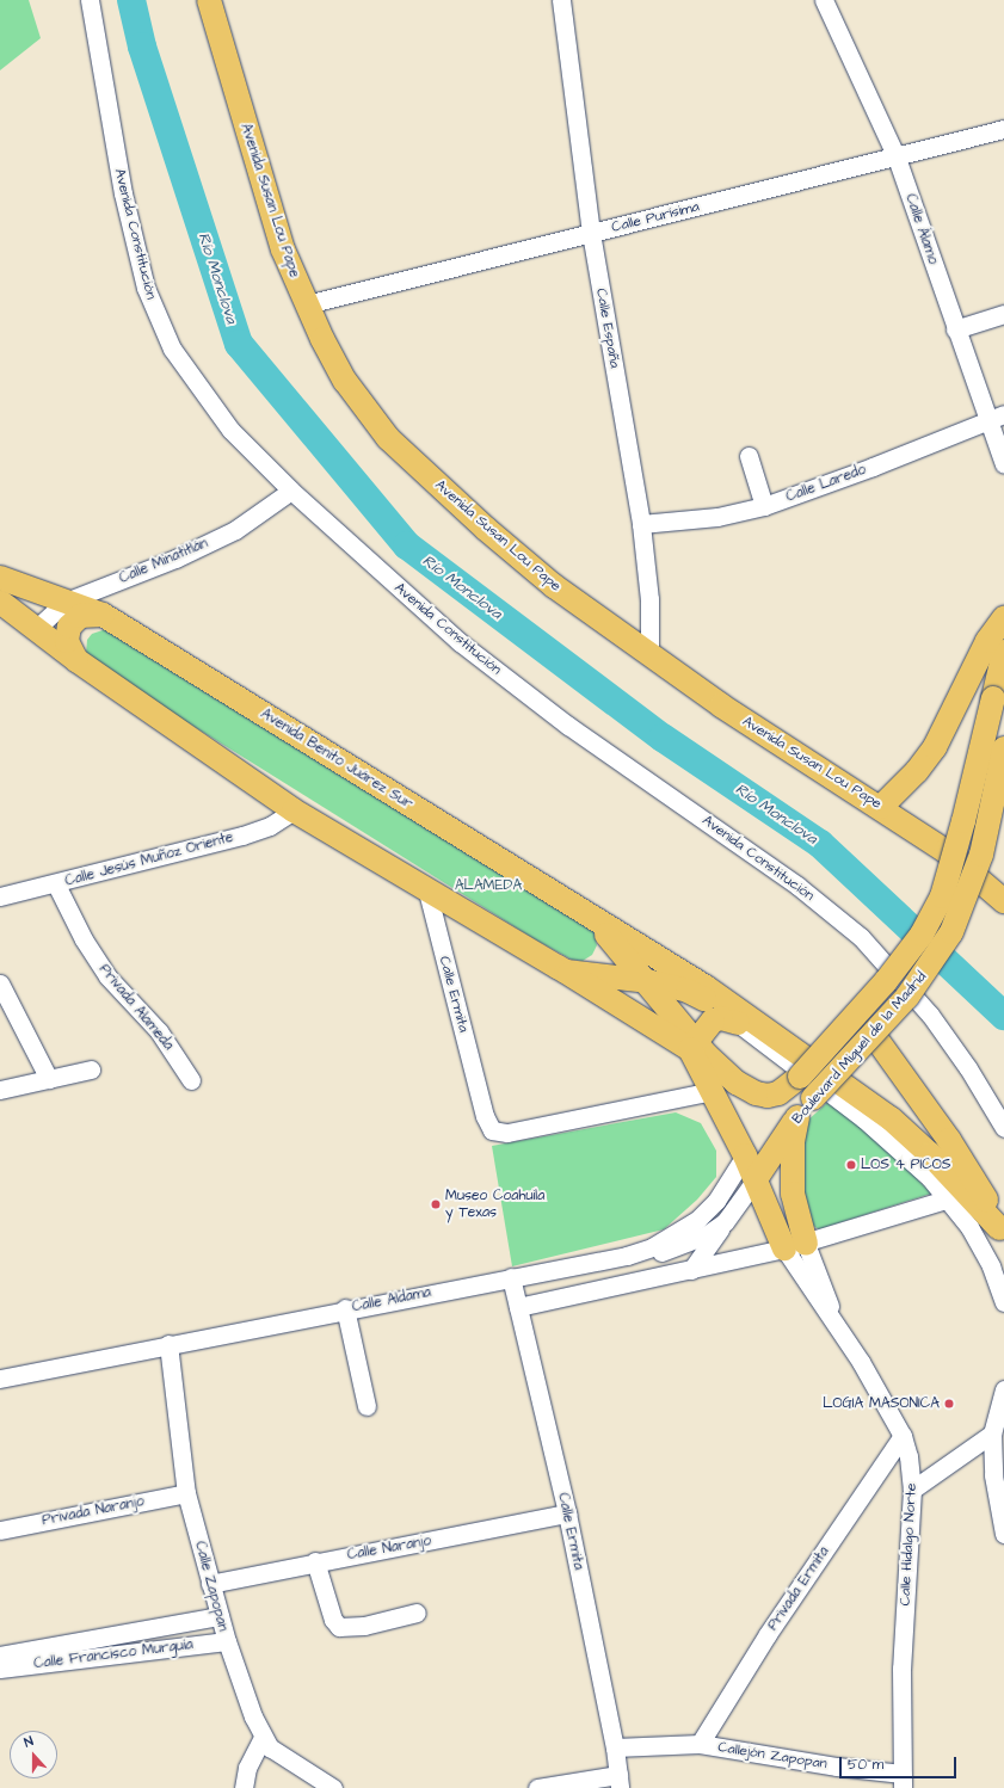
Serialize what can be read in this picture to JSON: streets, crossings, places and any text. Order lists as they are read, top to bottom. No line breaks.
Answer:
{"streets":{"main road":["Avenida Susan Lou Pape","Avenida Benito Juárez Sur","Boulevard Miguel de la Madrid"],"street":["Calle Purísima","Calle Álamo","Avenida Constitución","Calle España","Calle Laredo","Calle Minatitlán","Calle Jesús Muñoz Oriente","Calle Ermita","Privada Alameda","Calle Aldama","Privada Naranjo","Calle Hidalgo Norte","Calle Naranjo","Calle Zapopan","Privada Ermita","Calle Francisco Murguía","Callejón Zapopan"]},"crossings":[["Avenida Susan Lou Pape","Calle Purísima"],["Avenida Susan Lou Pape","Calle España"],["Calle Purísima","Calle Álamo"],["Calle Purísima","Calle España"],["Calle Álamo","Calle Laredo"],["Avenida Constitución","Calle Minatitlán"],["Calle España","Calle Laredo"],["Calle Minatitlán","Avenida Benito Juárez Sur"],["Avenida Benito Juárez Sur","Boulevard Miguel de la Madrid"],["Calle Jesús Muñoz Oriente","Privada Alameda"],["Calle Ermita","Calle Aldama"],["Calle Ermita","Calle Naranjo"],["Calle Aldama","Calle Zapopan"],["Privada Naranjo","Calle Zapopan"],["Calle Hidalgo Norte","Privada Ermita"],["Calle Hidalgo Norte","Callejón Zapopan"],["Calle Naranjo","Calle Zapopan"],["Calle Zapopan","Calle Francisco Murguía"],["Privada Ermita","Callejón Zapopan"]],"water":["Río Monclova"],"parks":["ALAMEDA"],"places":["LOS 4 PICOS","Museo Coahuila y Texas","LOGIA MASONICA"],"scale_bar":"50 m","north":"top"}
